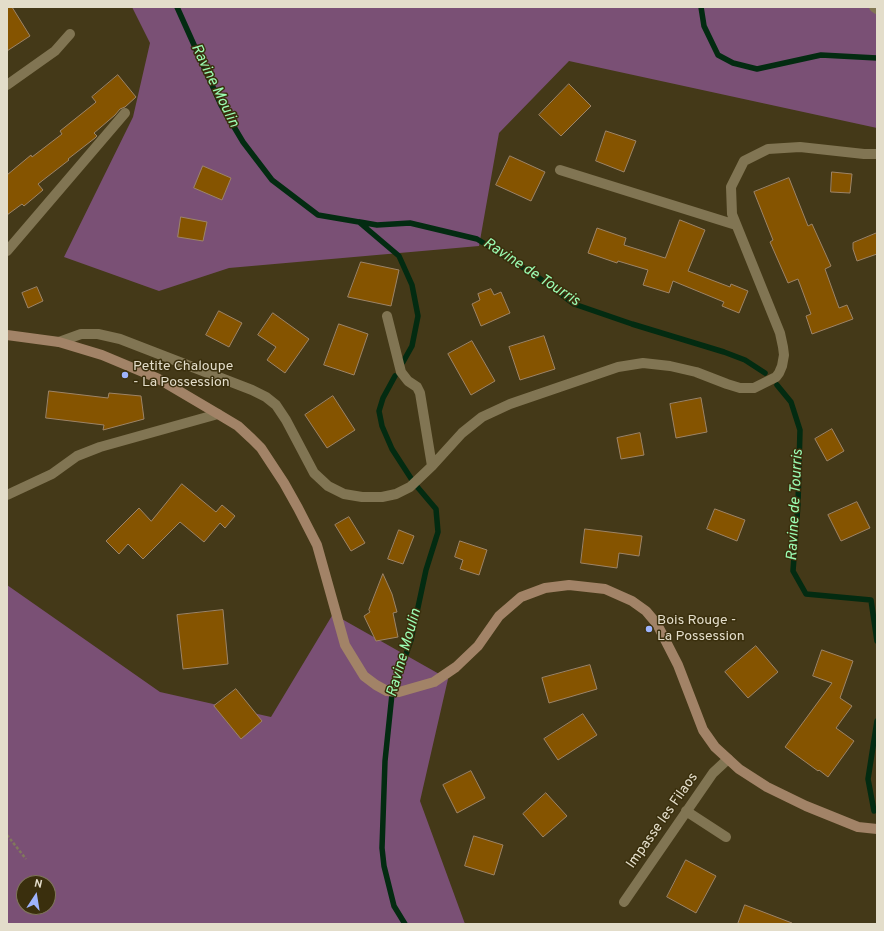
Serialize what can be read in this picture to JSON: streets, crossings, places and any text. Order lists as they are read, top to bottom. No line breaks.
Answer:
{"streets":{"street":["Impasse les Filaos"]},"water":["Ravine Moulin","Ravine de Tourris"],"places":["Petite Chaloupe - La Possession","Bois Rouge - La Possession"],"north":"top"}
